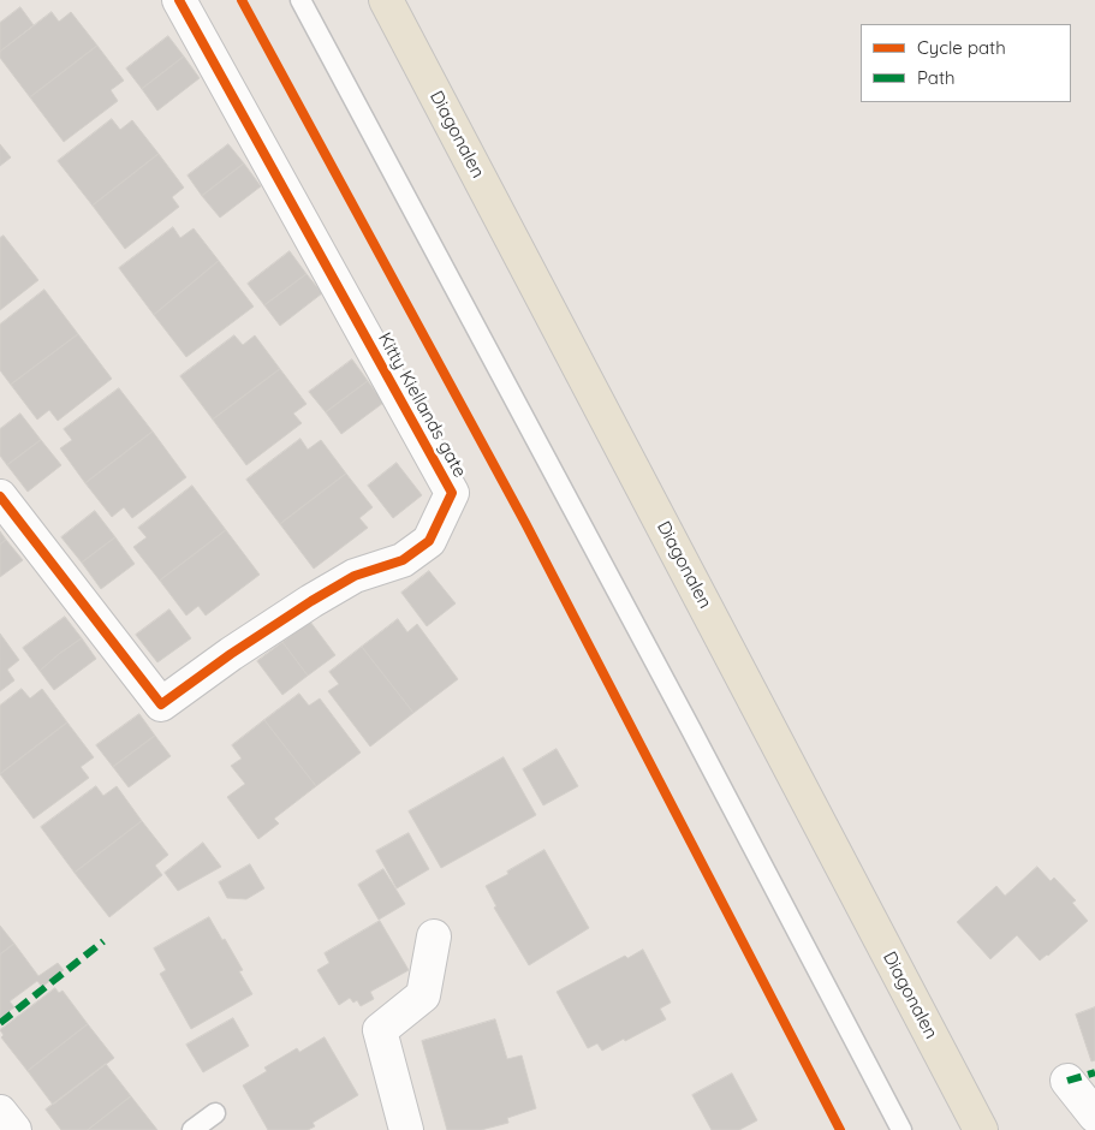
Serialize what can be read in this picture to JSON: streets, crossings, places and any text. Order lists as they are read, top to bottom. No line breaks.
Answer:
{"streets":{"main road":["Diagonalen"],"street":["Kitty Kiellands gate"]},"legend":["Cycle path","Path"]}
